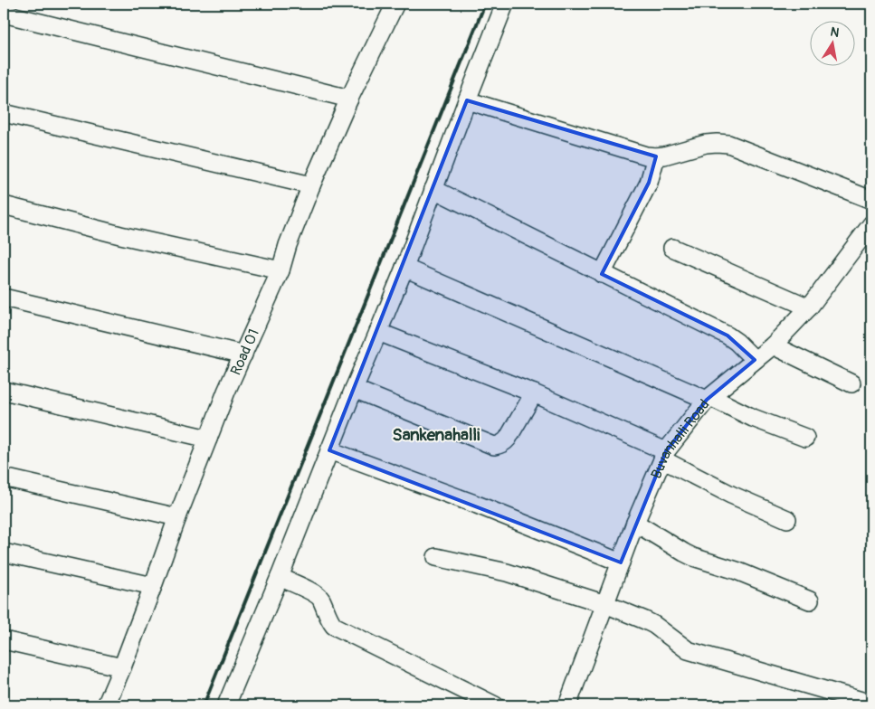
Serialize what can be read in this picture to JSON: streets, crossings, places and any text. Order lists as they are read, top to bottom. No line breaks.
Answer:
{"streets":{"street":["Road 01","Buvanhalli Road"]},"districts":["Sankenahalli"],"north":"top"}
